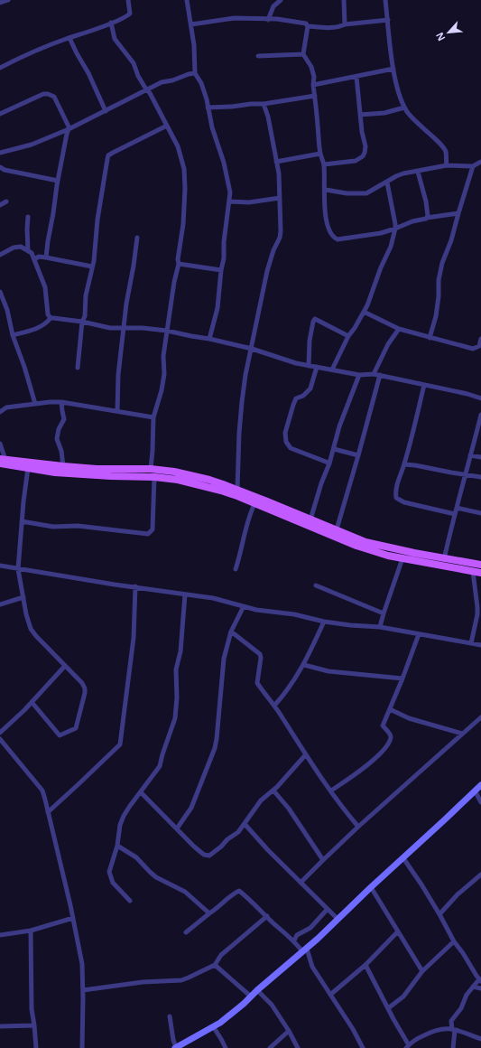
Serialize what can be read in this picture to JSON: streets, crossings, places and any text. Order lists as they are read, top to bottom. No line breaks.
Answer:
{"north":"bottom left"}
